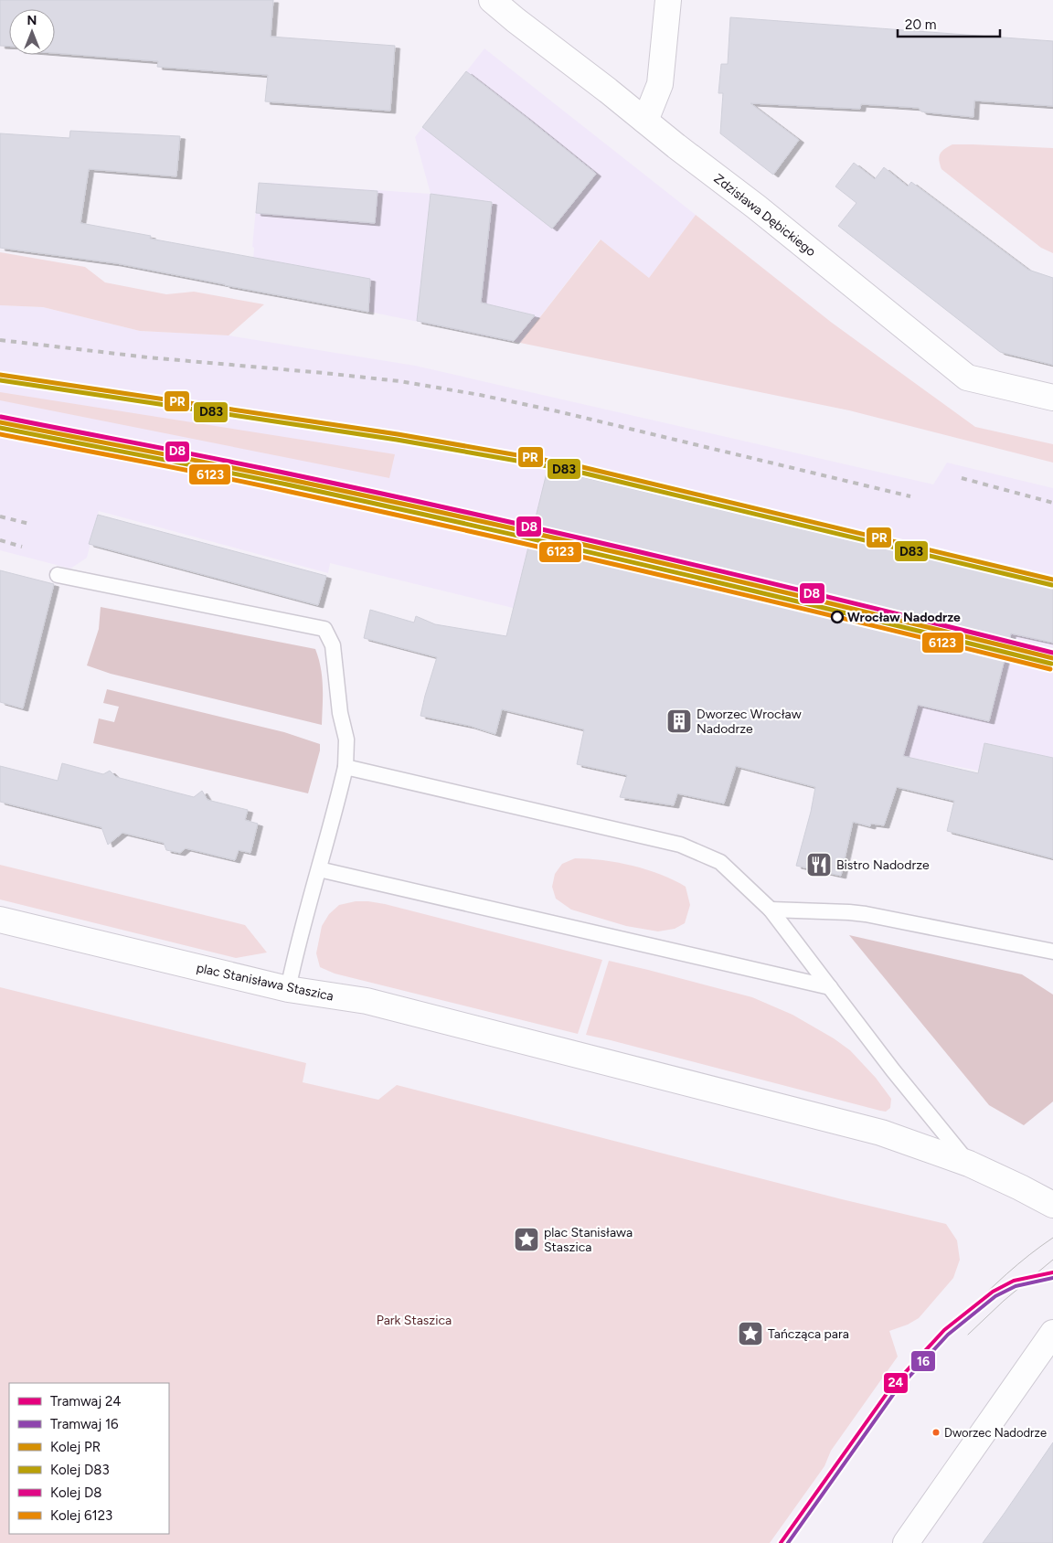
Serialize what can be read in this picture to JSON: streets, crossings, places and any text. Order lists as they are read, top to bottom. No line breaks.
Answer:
{"streets":{"street":["Zdzisława Dębickiego","plac Stanisława Staszica"]},"parks":["Park Staszica"],"places":{"other":["Wrocław Nadodrze","Dworzec Nadodrze"],"building":["Dworzec Wrocław Nadodrze"],"restaurant":["Bistro Nadodrze"],"place":["plac Stanisława Staszica","Tańcząca para"]},"lines":["rail line PR","rail line D83","rail line D8","rail line 6123","tram line 24","tram line 16"],"legend":["Tramwaj 24","Tramwaj 16","Kolej PR","Kolej D83","Kolej D8","Kolej 6123"],"scale_bar":"20 m","north":"top"}
